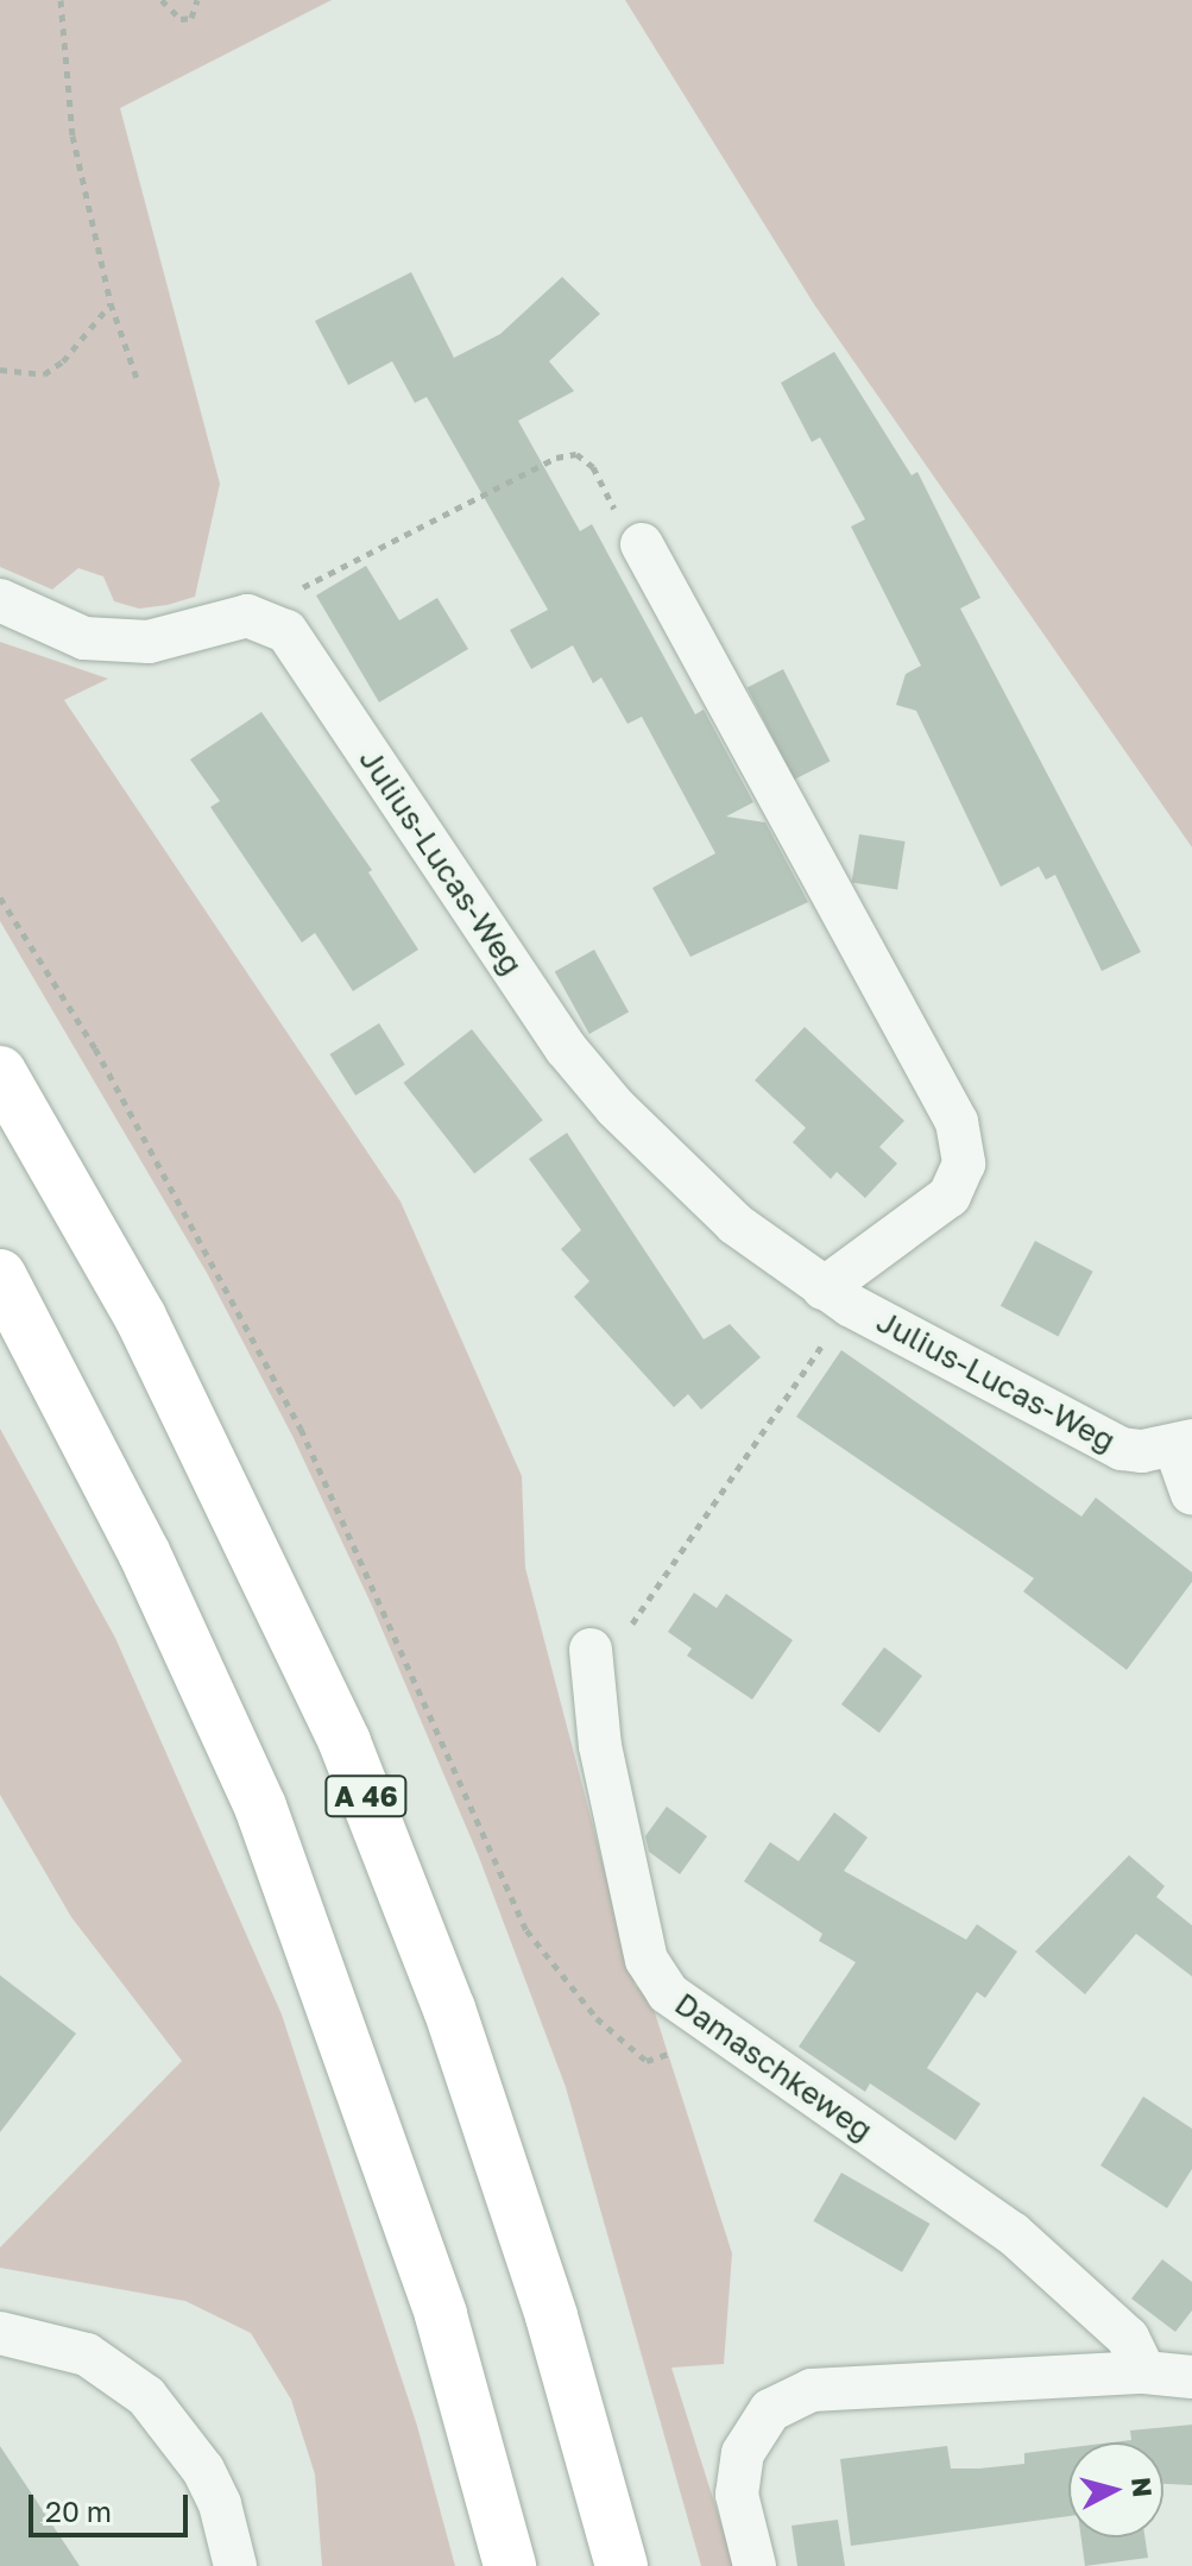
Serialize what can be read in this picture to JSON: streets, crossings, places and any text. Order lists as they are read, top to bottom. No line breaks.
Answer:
{"streets":{"highway":["A 46"],"street":["Julius-Lucas-Weg","Damaschkeweg"]},"scale_bar":"20 m","north":"right"}
